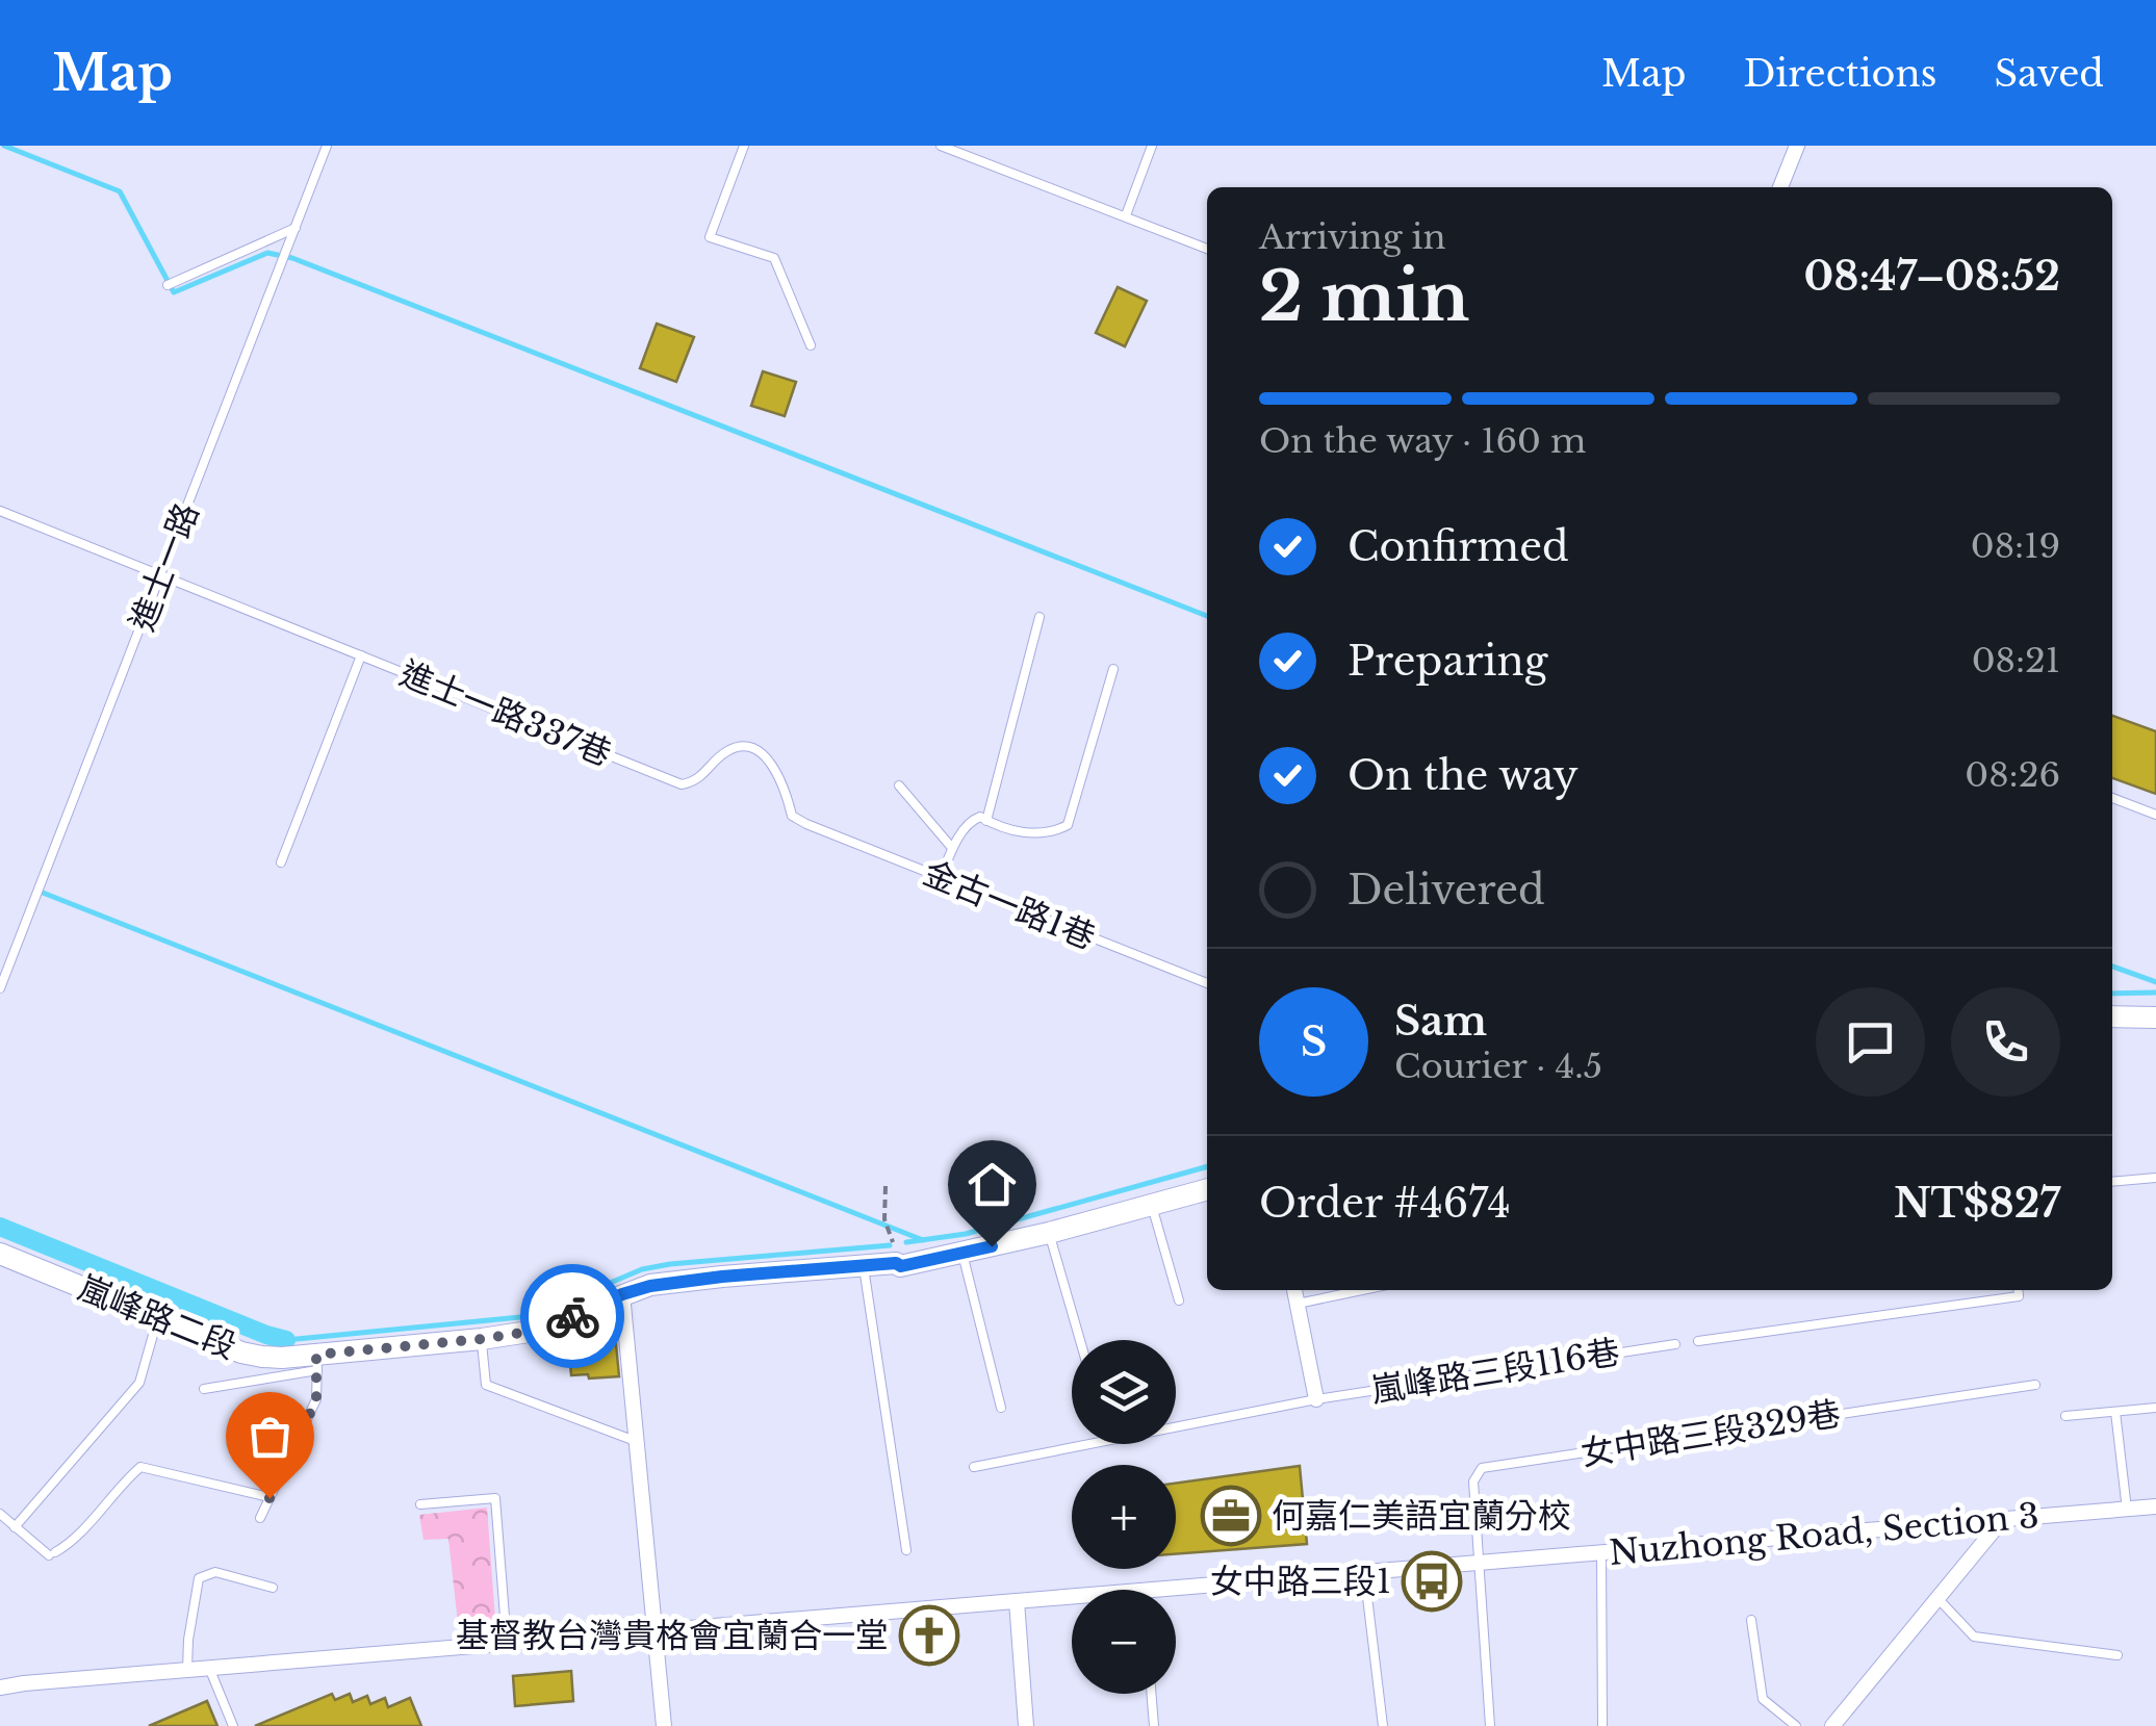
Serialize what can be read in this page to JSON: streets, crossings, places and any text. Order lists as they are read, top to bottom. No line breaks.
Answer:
{"streets":{"street":["嵐峰路二段","Nuzhong Road, Section 3"],"lane":["進士一路","進士一路337巷","金古一路1巷","嵐峰路三段116巷","女中路三段329巷"]},"crossings":[["進士一路","進士一路337巷"],["進士一路337巷","金古一路1巷"],["女中路三段329巷","Nuzhong Road, Section 3"]],"places":{"office":["何嘉仁美語宜蘭分校"],"bus stop":["女中路三段1"],"church":["基督教台灣貴格會宜蘭合一堂"]},"page":{"header":"Map","nav":["Map","Directions","Saved"],"heading":["2 min","Arriving in","08:47–08:52"],"panel":["Sam","Courier · 4.5","Order #4674","NT$827"],"bar":"On the way · 160 m","list":[["Confirmed","08:19"],["Preparing","08:21"],["On the way","08:26"],"Delivered"],"round":"S","map_buttons":["+","−"]}}
